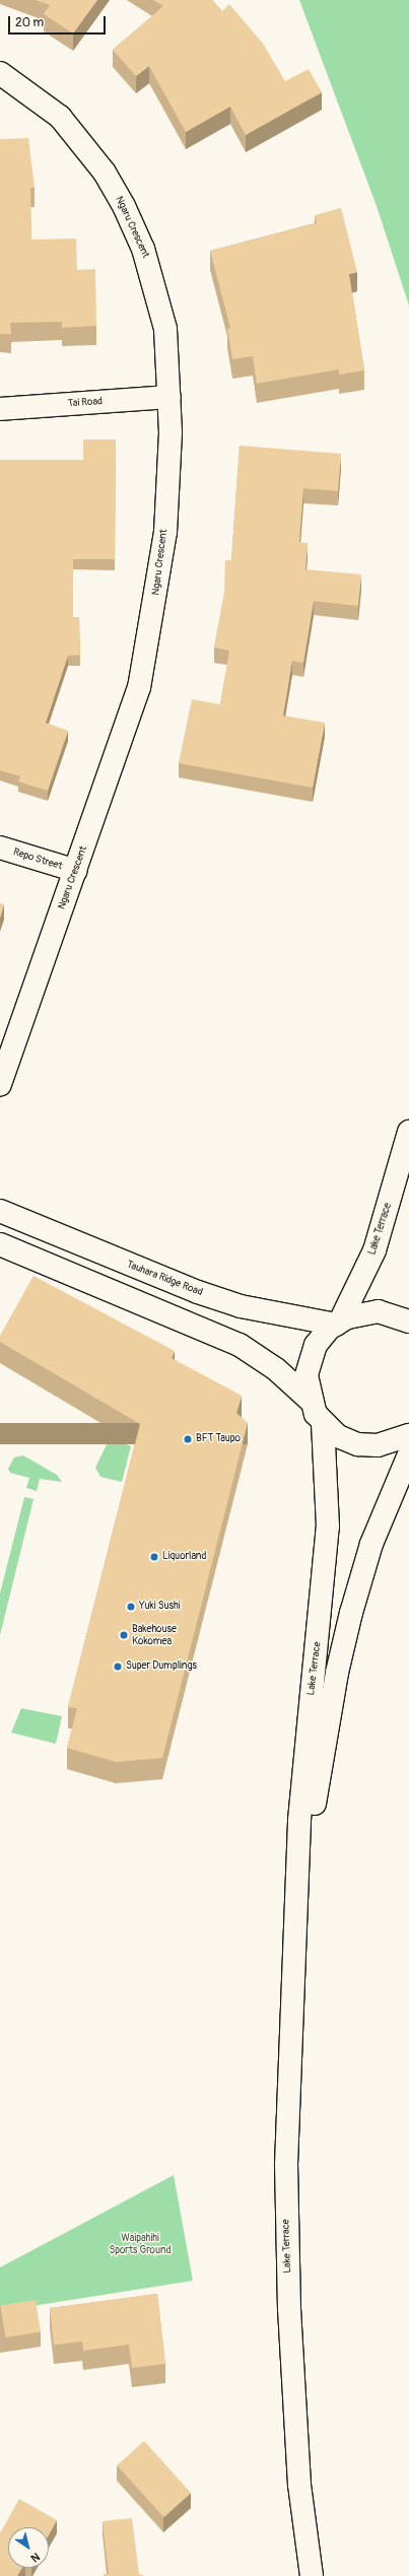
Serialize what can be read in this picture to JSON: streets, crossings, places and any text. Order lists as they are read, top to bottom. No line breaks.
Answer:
{"streets":{"main road":["Ngaru Crescent","Tai Road","Repo Street","Lake Terrace","Tauhara Ridge Road"]},"crossings":[["Ngaru Crescent","Tai Road"],["Ngaru Crescent","Repo Street"],["Lake Terrace","Tauhara Ridge Road"]],"parks":["Waipahihi Sports Ground"],"places":["BFT Taupo","Liquorland","Yuki Sushi","Bakehouse Kokomea","Super Dumplings"],"scale_bar":"20 m","north":"bottom right"}
